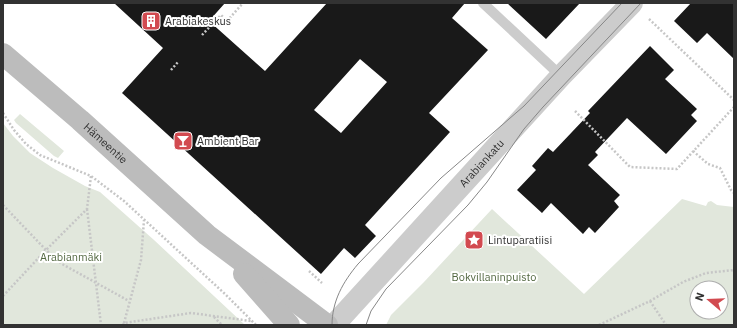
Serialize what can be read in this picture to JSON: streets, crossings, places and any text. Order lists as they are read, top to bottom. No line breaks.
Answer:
{"streets":{"main road":["Hämeentie"],"street":["Arabiankatu"]},"parks":["Arabianmäki","Bokvillaninpuisto"],"places":{"building":["Arabiakeskus"],"bar":["Ambient Bar"],"place":["Lintuparatiisi"]},"north":"left"}
